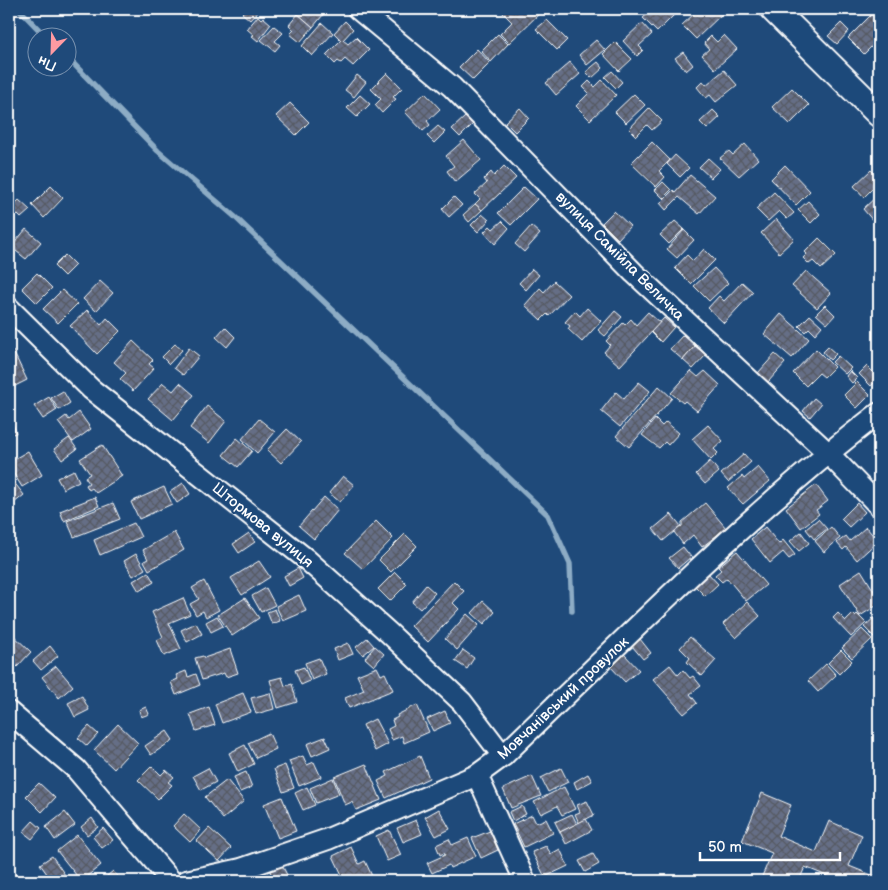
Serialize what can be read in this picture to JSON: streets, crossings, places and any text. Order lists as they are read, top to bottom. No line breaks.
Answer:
{"streets":{"street":["вулиця Самійла Величка","Штормова вулиця","Мовчанівський провулок"]},"crossings":[["вулиця Самійла Величка","Мовчанівський провулок"],["Штормова вулиця","Мовчанівський провулок"]],"scale_bar":"50 m","north":"bottom left"}
